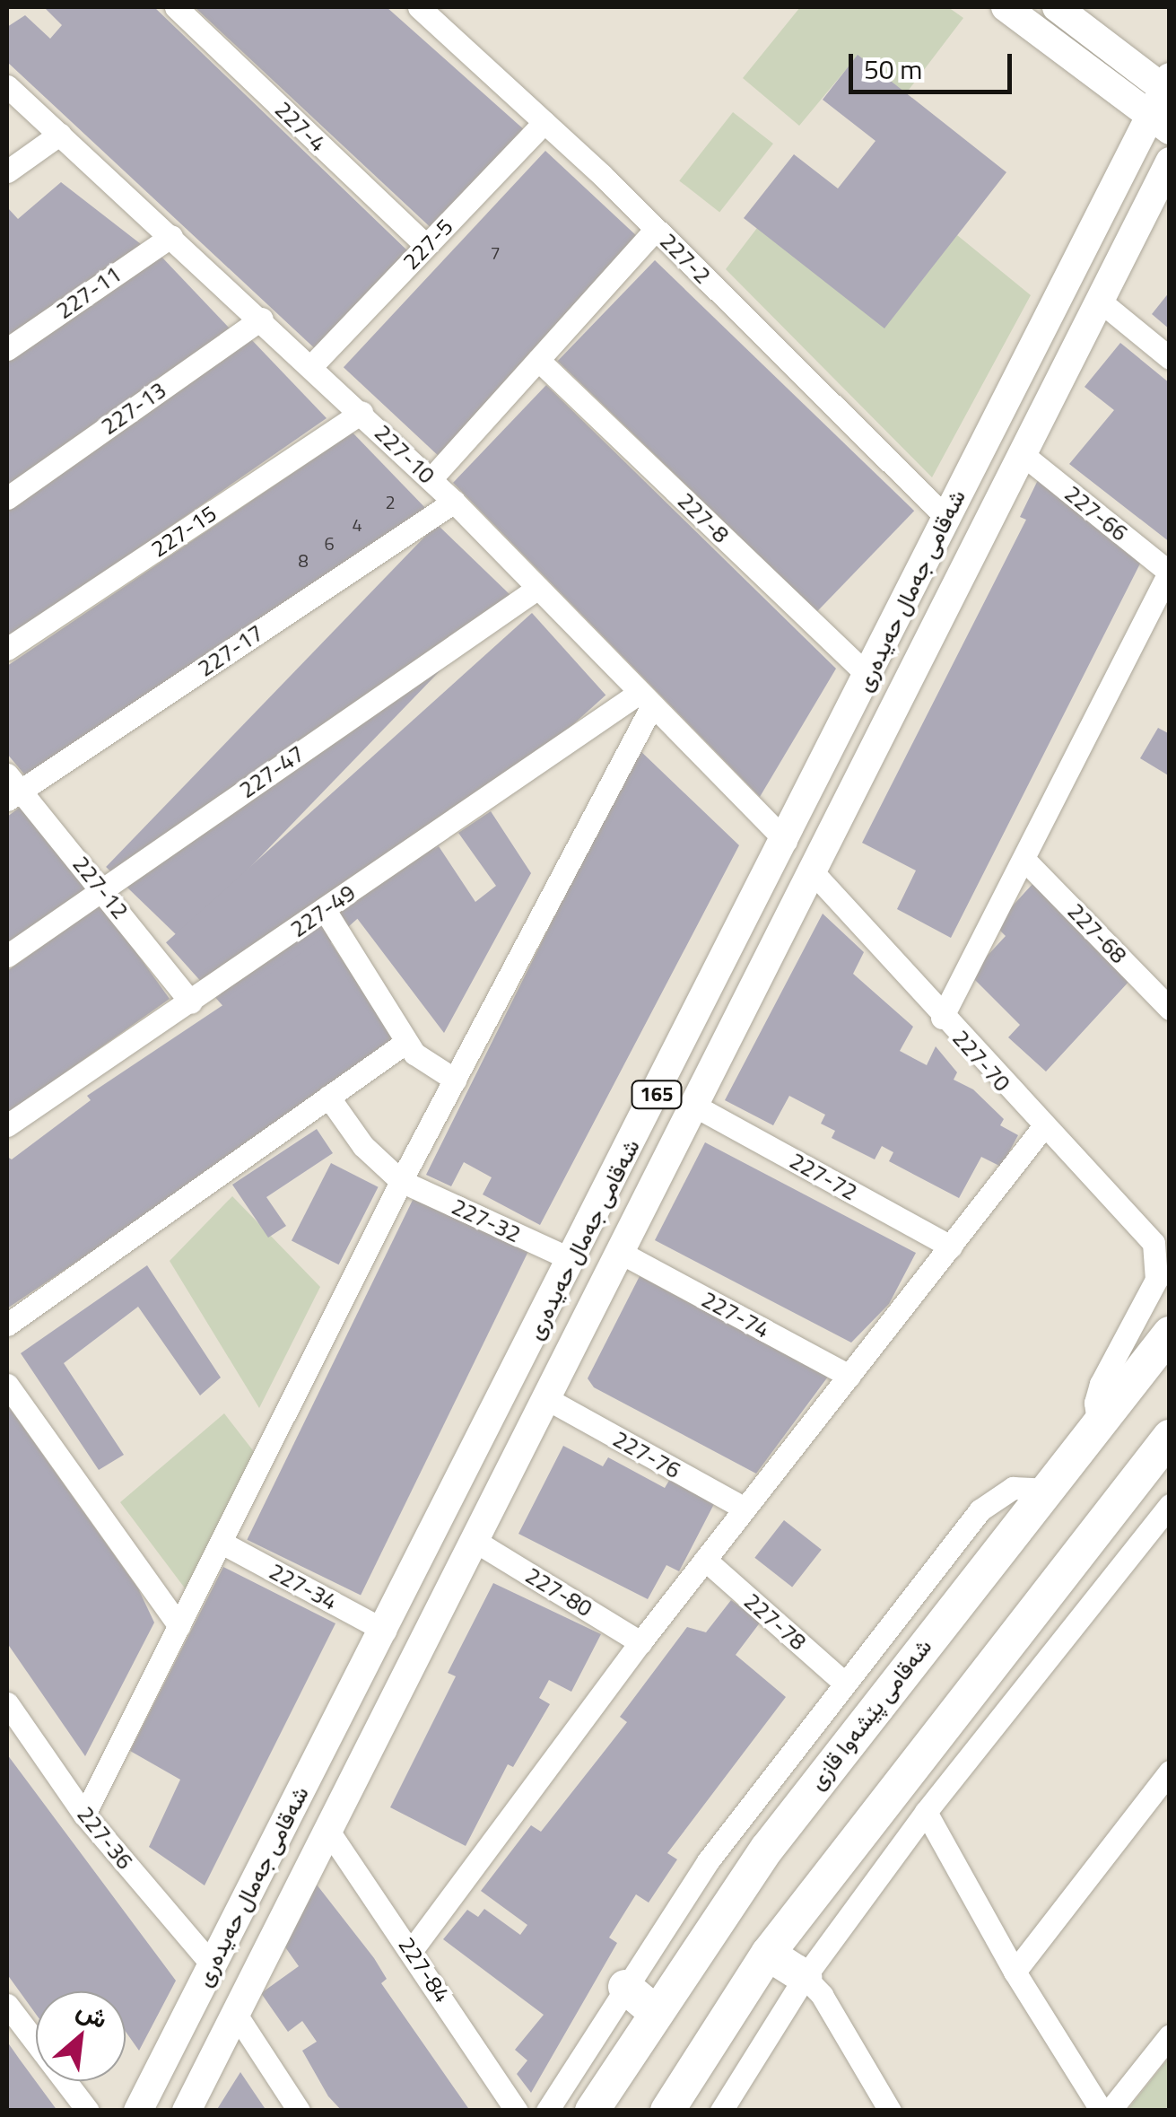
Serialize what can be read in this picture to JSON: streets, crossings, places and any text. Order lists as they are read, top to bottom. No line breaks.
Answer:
{"streets":{"highway":["شەقامی پێشەوا قازی"],"main road":["شەقامی جەمال حەیدەری","165"],"street":["227-4","227-5","227-2","227-11","227-13","227-10","227-66","227-8","227-15","227-17","227-47","227-12","227-49","227-68","227-70","227-72","227-32","227-74","227-76","227-34","227-80","227-78","227-36","227-84"]},"crossings":[["227-4","227-5"],["227-5","227-2"],["227-5","227-10"],["227-2","شەقامی جەمال حەیدەری"],["227-11","227-10"],["227-13","227-10"],["227-10","227-15"],["227-10","شەقامی جەمال حەیدەری"],["227-10","227-17"],["227-10","227-47"],["227-10","227-49"],["227-66","شەقامی جەمال حەیدەری"],["227-8","شەقامی جەمال حەیدەری"],["شەقامی جەمال حەیدەری","227-70"],["شەقامی جەمال حەیدەری","227-72"],["شەقامی جەمال حەیدەری","227-32"],["شەقامی جەمال حەیدەری","227-74"],["شەقامی جەمال حەیدەری","227-76"],["شەقامی جەمال حەیدەری","227-34"],["شەقامی جەمال حەیدەری","227-80"],["شەقامی جەمال حەیدەری","227-36"],["شەقامی جەمال حەیدەری","227-84"],["227-17","227-12"],["227-47","227-12"],["227-12","227-49"],["227-70","شەقامی پێشەوا قازی"]],"house_numbers":["7","2","4","6","8"],"scale_bar":"50 m","north":"top right"}
